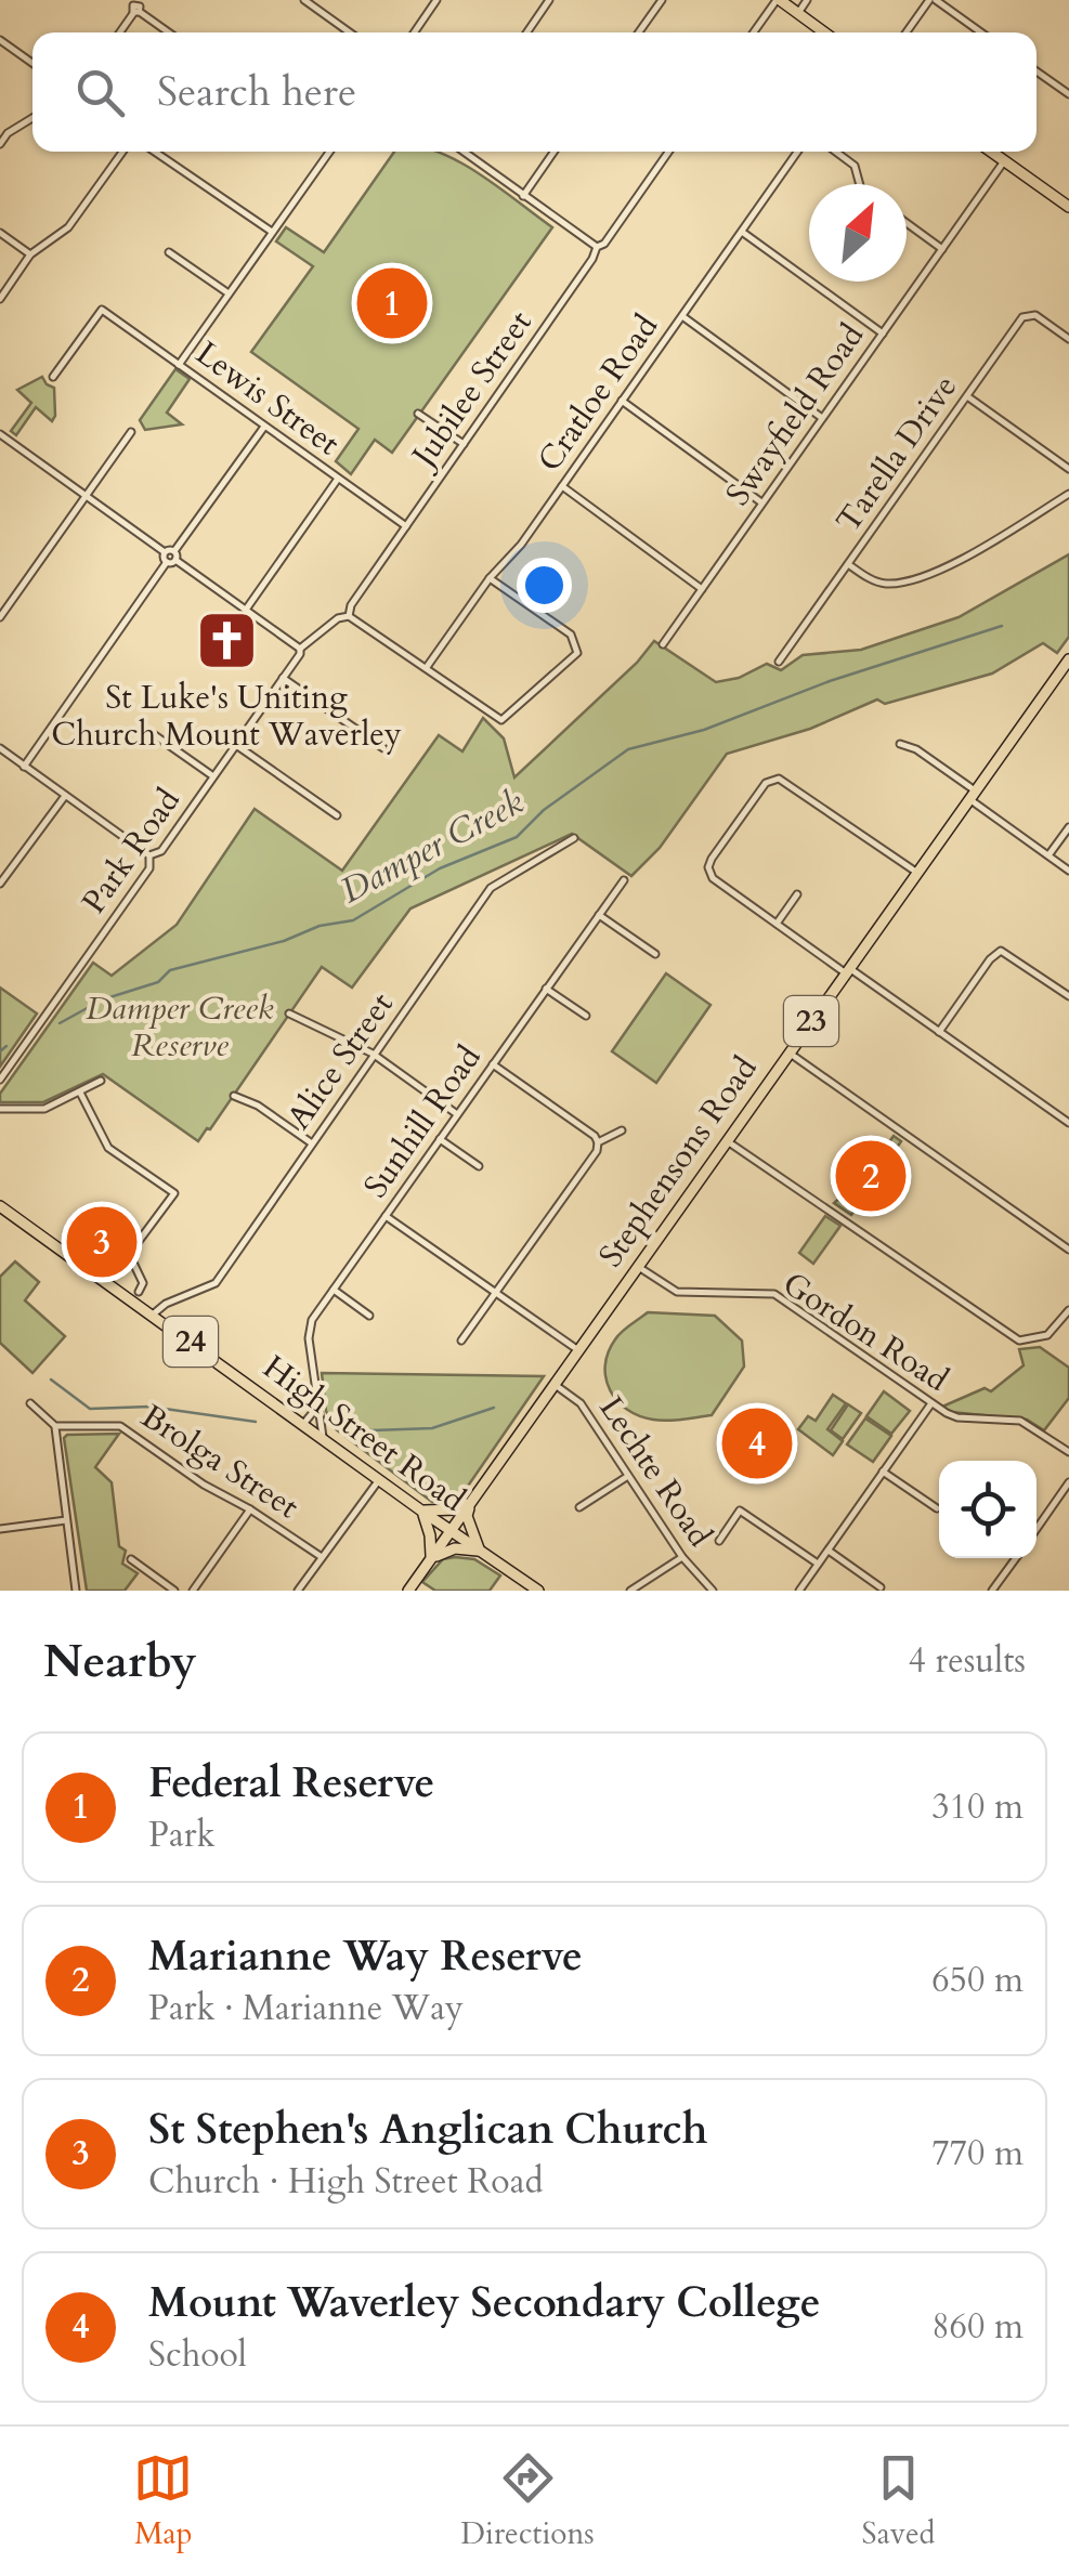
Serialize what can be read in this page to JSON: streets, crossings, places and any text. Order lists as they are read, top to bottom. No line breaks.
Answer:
{"streets":{"main road":["23","Stephensons Road","24","High Street Road"],"street":["Jubilee Street","Cratloe Road","Lewis Street","Swayfield Road","Tarella Drive","Park Road","Alice Street","Sunhill Road","Gordon Road","Brolga Street","Lechte Road"]},"crossings":[["Jubilee Street","Lewis Street"],["Jubilee Street","Park Road"],["Alice Street","High Street Road"],["Sunhill Road","High Street Road"],["Stephensons Road","Gordon Road"],["Stephensons Road","High Street Road"],["Stephensons Road","Lechte Road"]],"water":["Damper Creek"],"parks":["Damper Creek Reserve"],"places":{"church":["St Luke's Uniting Church Mount Waverley"]},"north":"top right","page":{"search":"Search here","pins":["1","2","3","4"],"heading":["Nearby","4 results"],"list":[{"mark":"1","name":"Federal Reserve","note":"Park","value":"310 m"},{"mark":"2","name":"Marianne Way Reserve","note":"Park · Marianne Way","value":"650 m"},{"mark":"3","name":"St Stephen's Anglican Church","note":"Church · High Street Road","value":"770 m"},{"mark":"4","name":"Mount Waverley Secondary College","note":"School","value":"860 m"}],"nav":["Map","Directions","Saved"]}}
